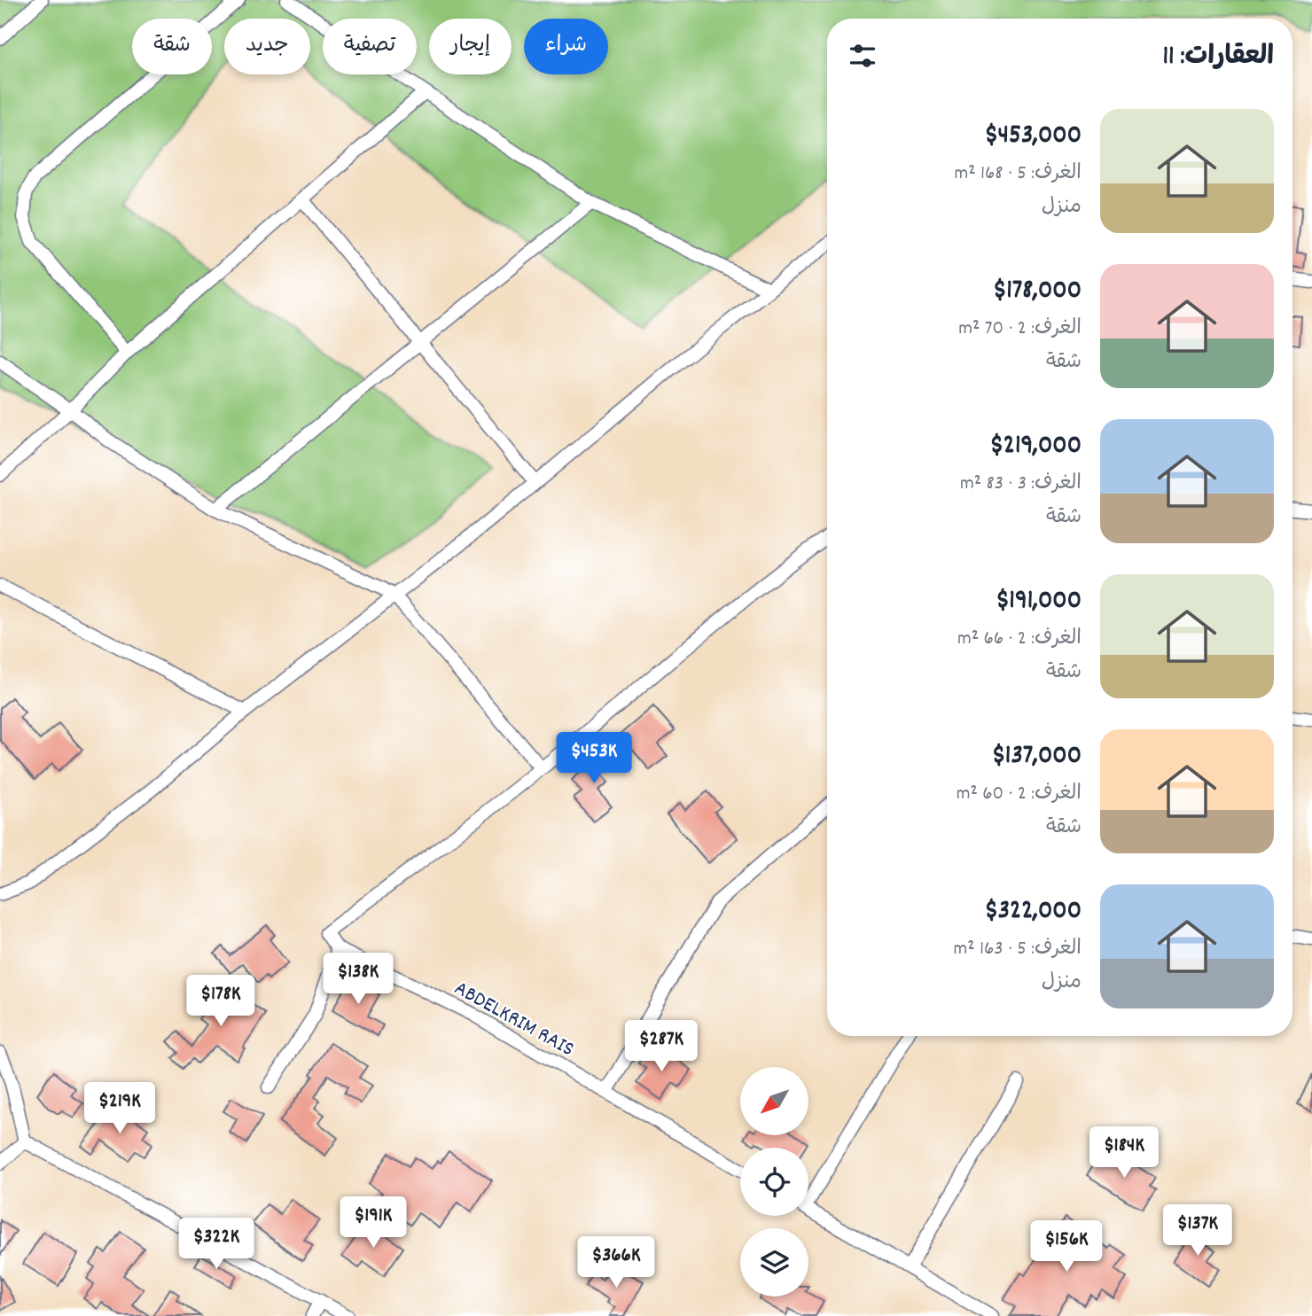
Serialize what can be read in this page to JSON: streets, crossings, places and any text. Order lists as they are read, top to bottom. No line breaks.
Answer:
{"streets":{"street":["ABDELKRIM RAIS"]},"north":"bottom left","page":{"chip":["شراء","إيجار","تصفية","جديد","شقة"],"heading":"العقارات: 11","list":[{"name":"$453,000","note":"الغرف: 5 · 168 m² · منزل"},{"name":"$178,000","note":"الغرف: 2 · 70 m² · شقة"},{"name":"$219,000","note":"الغرف: 3 · 83 m² · شقة"},{"name":"$191,000","note":"الغرف: 2 · 66 m² · شقة"},{"name":"$137,000","note":"الغرف: 2 · 60 m² · شقة"},{"name":"$322,000","note":"الغرف: 5 · 163 m² · منزل"}],"price":["$453K","$138K","$178K","$287K","$219K","$184K","$191K","$137K","$322K","$156K","$366K"]}}
